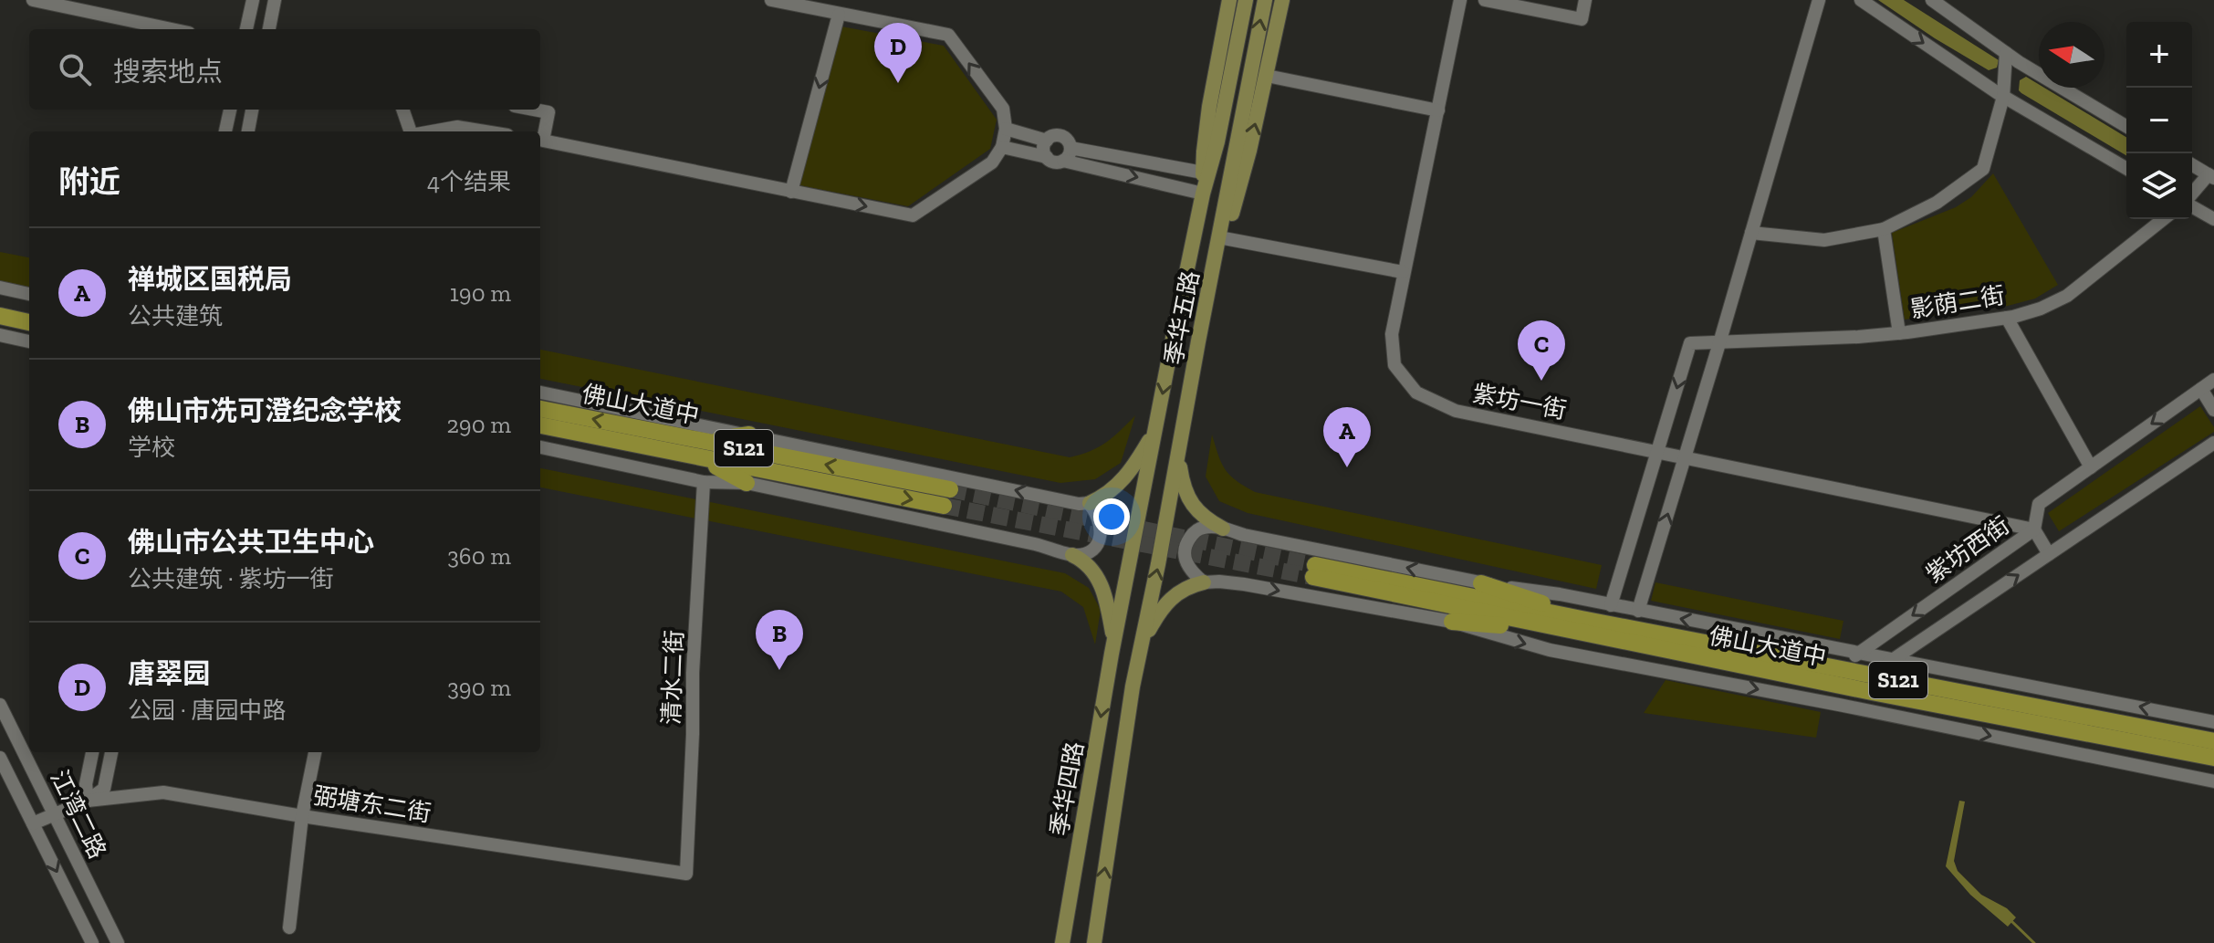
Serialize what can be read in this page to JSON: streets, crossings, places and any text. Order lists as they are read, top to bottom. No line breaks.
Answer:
{"streets":{"highway":["佛山大道中","S121"],"main road":["季华五路","季华四路"],"street":["影荫二街","紫坊一街","紫坊西街","清水二街","弼塘东二街","江湾二路"]},"crossings":[["影荫二街","紫坊一街"],["季华五路","季华四路"],["紫坊一街","紫坊西街"],["佛山大道中","紫坊西街"],["清水二街","弼塘东二街"],["弼塘东二街","江湾二路"]],"north":"left","page":{"map_buttons":["+","−"],"pins":["D","C","A","B"],"search":"搜索地点","heading":["附近","4个结果"],"list":[{"mark":"A","name":"禅城区国税局","note":"公共建筑","value":"190 m"},{"mark":"B","name":"佛山市冼可澄纪念学校","note":"学校","value":"290 m"},{"mark":"C","name":"佛山市公共卫生中心","note":"公共建筑 · 紫坊一街","value":"360 m"},{"mark":"D","name":"唐翠园","note":"公园 · 唐园中路","value":"390 m"}]}}
